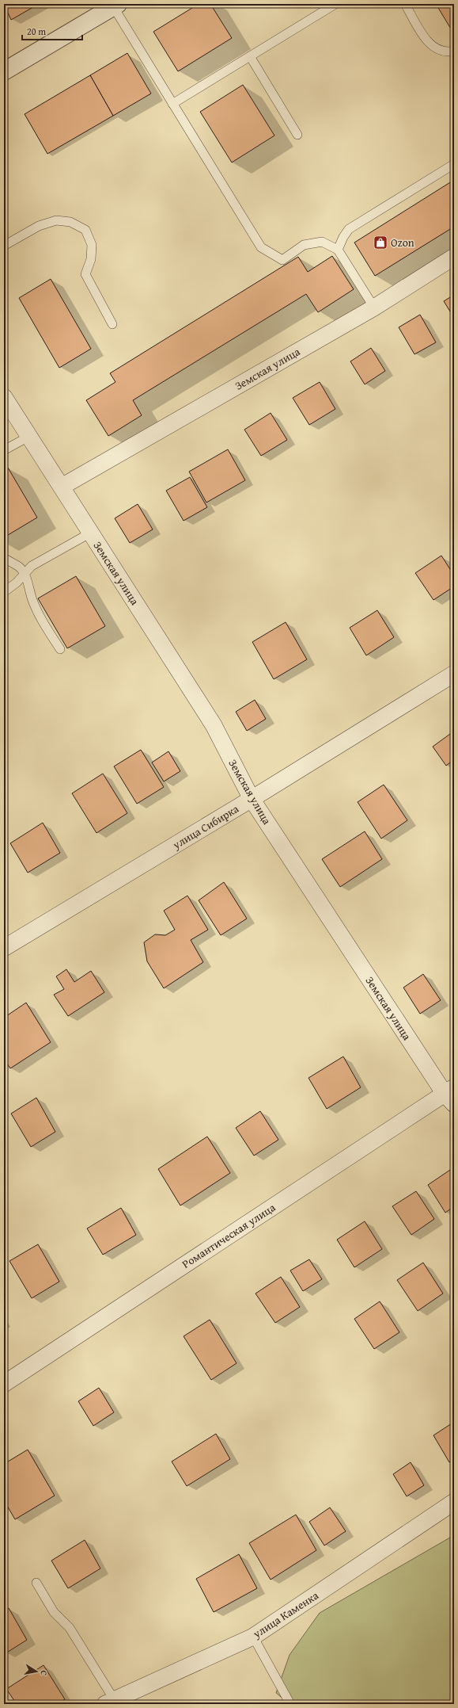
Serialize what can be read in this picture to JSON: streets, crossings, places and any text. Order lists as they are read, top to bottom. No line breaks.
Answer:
{"streets":{"street":["Земская улица","улица Сибирка","Романтическая улица","улица Каменка"]},"crossings":[["Земская улица","улица Сибирка"],["Земская улица","Романтическая улица"]],"places":{"shop":["Ozon"]},"scale_bar":"20 m","north":"right"}
